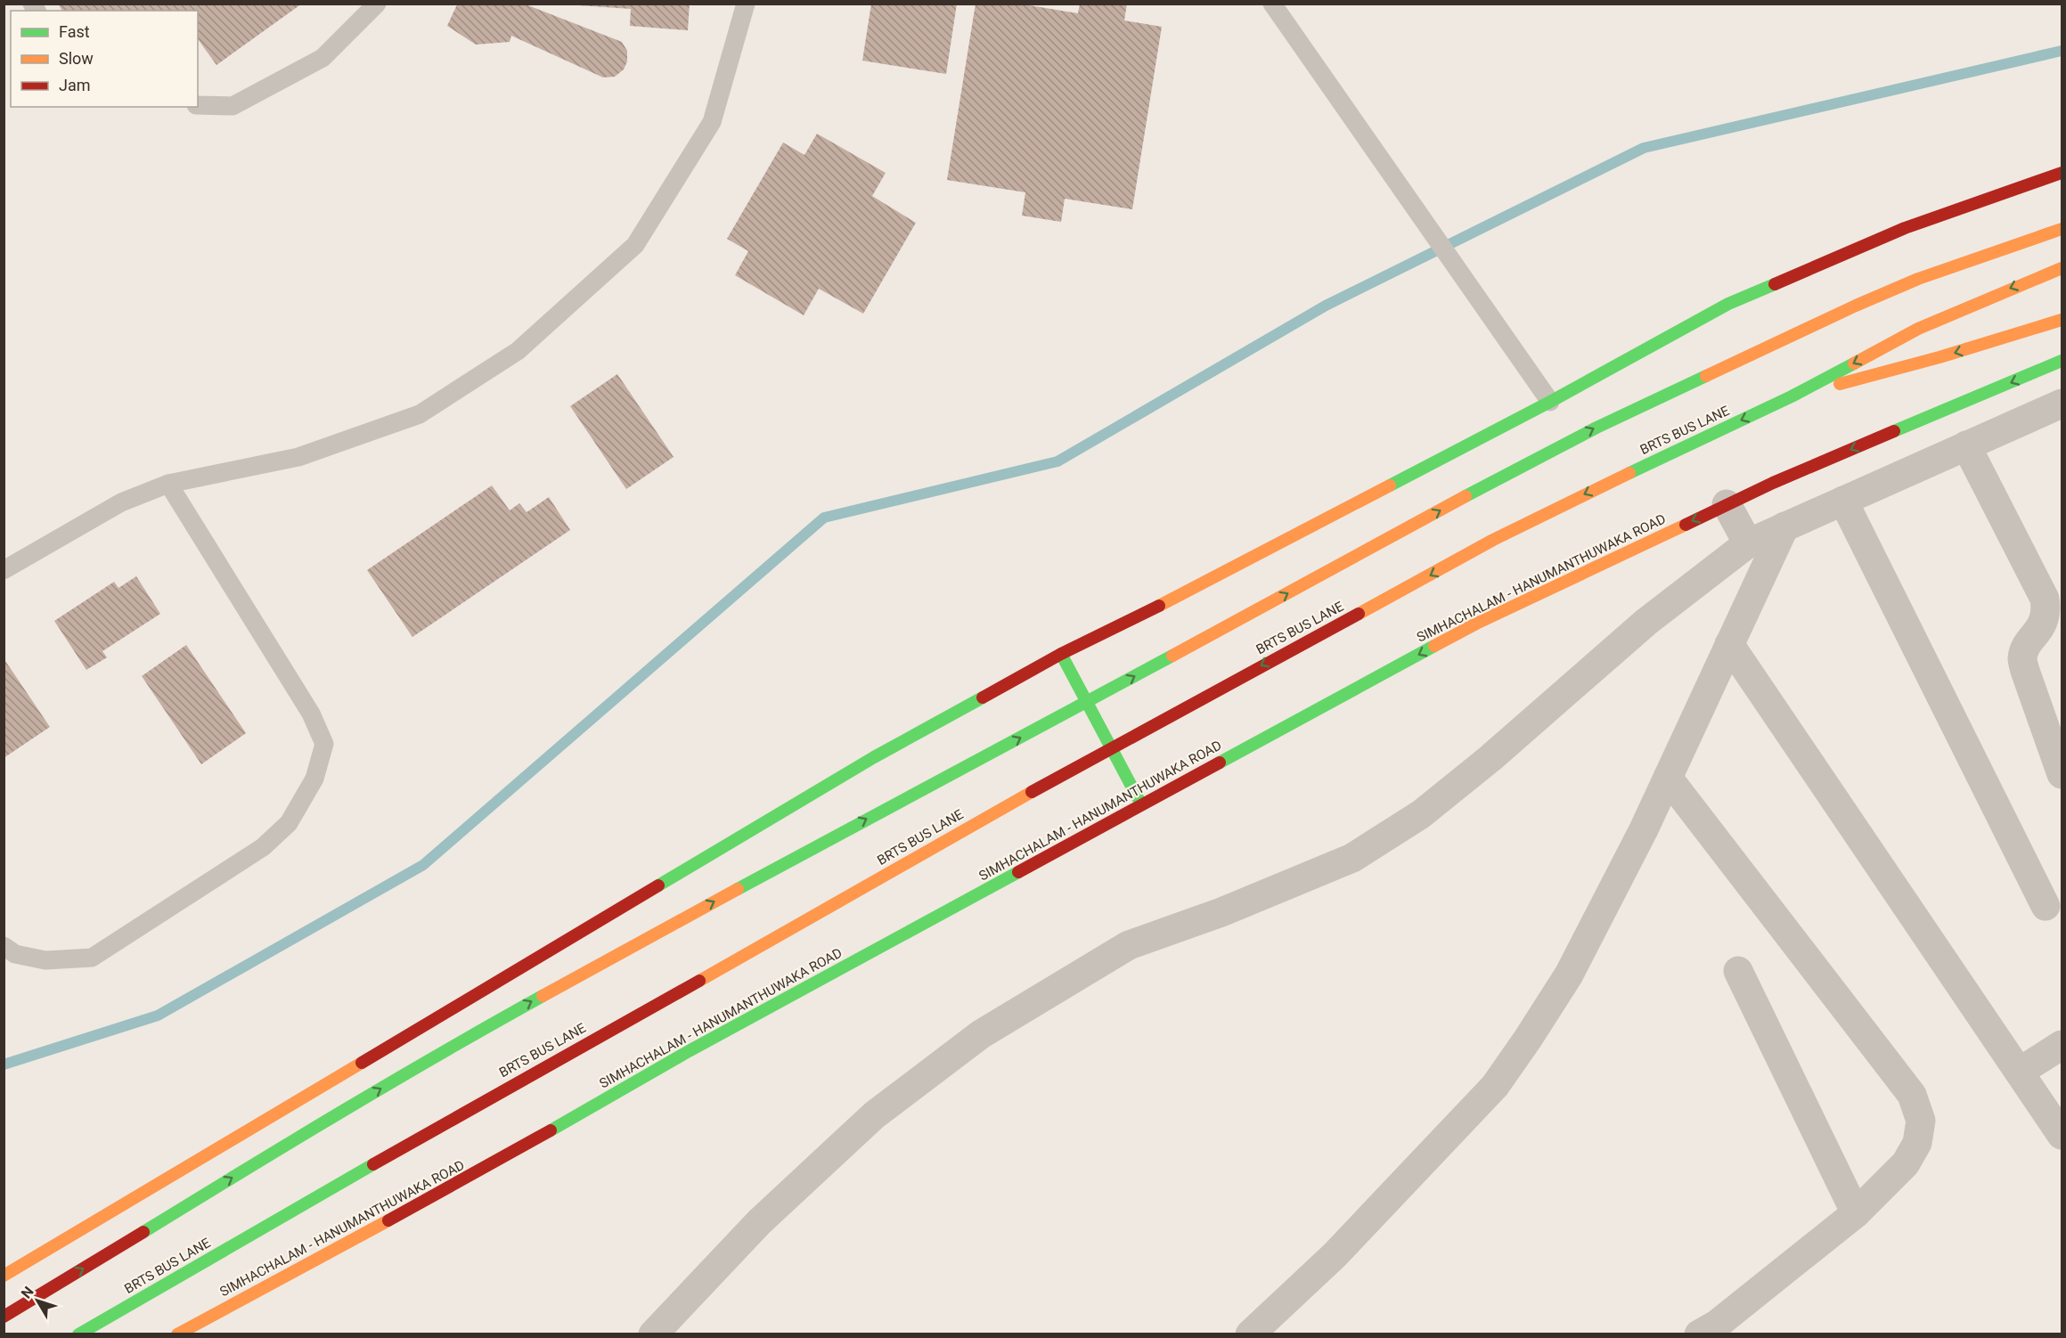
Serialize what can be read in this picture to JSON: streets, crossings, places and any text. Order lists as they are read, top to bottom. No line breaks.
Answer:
{"streets":{"street":["BRTS BUS LANE","SIMHACHALAM - HANUMANTHUWAKA ROAD"]},"legend":["Fast","Slow","Jam"],"north":"top left"}
